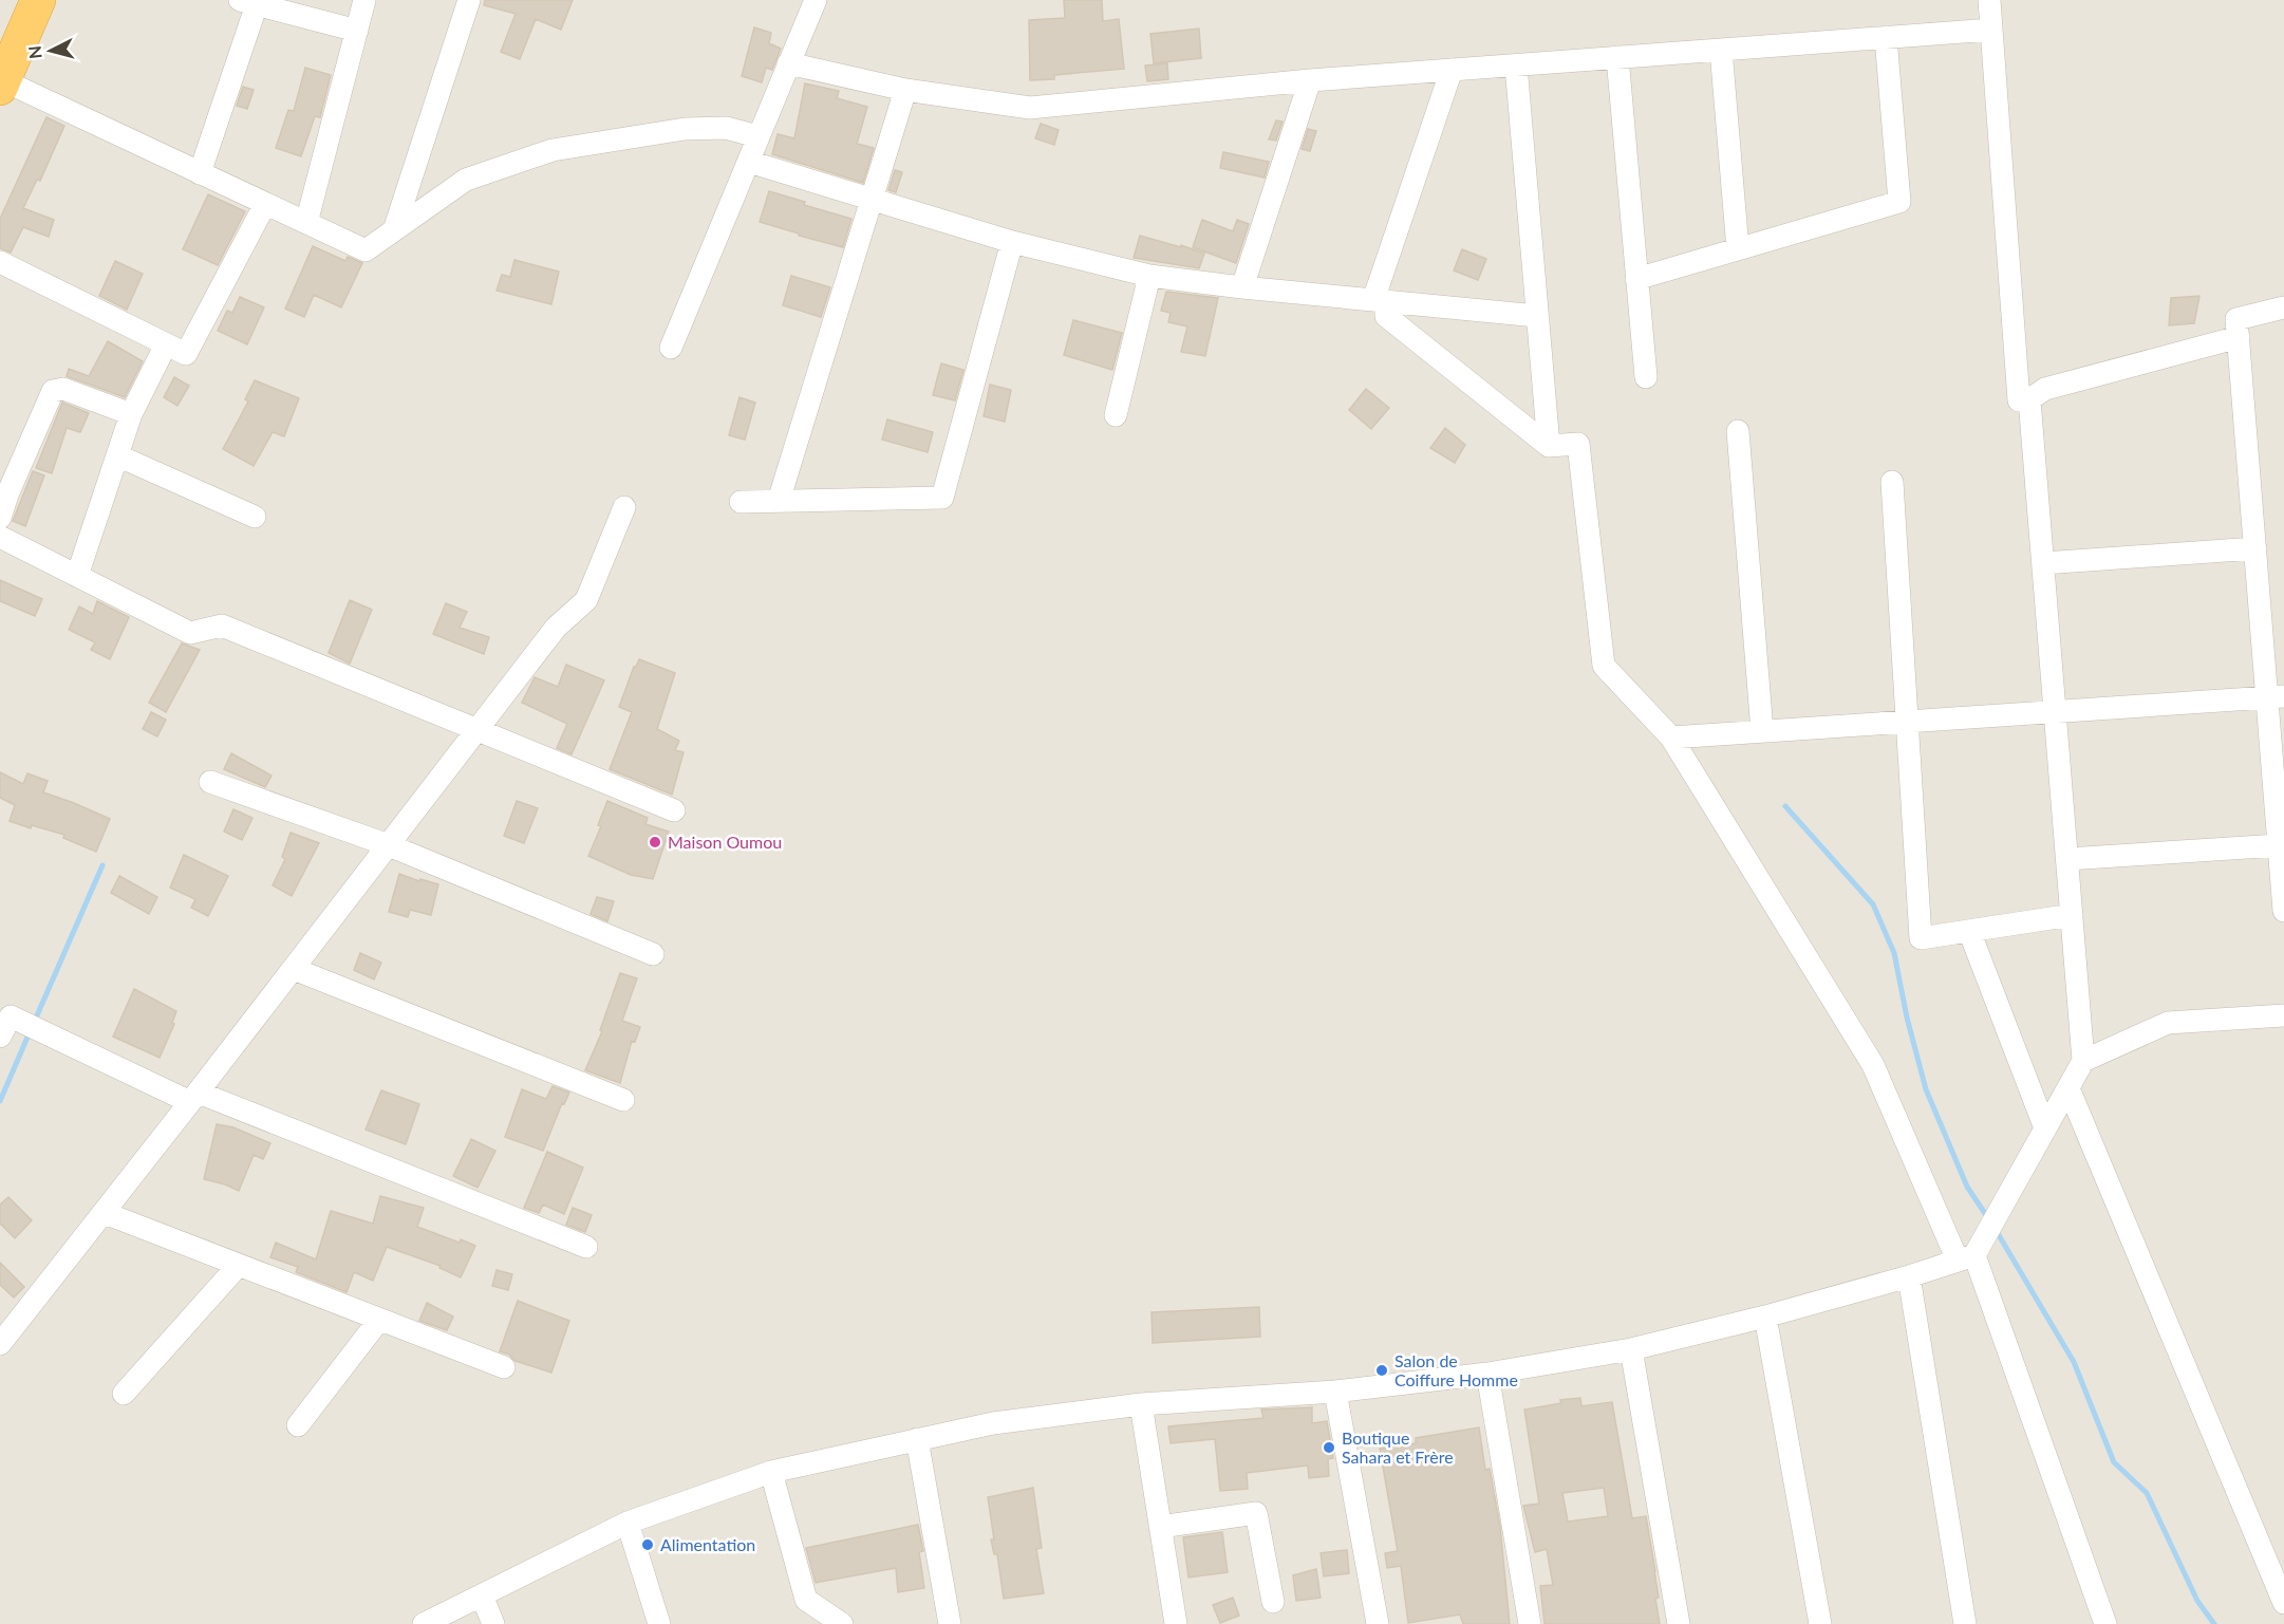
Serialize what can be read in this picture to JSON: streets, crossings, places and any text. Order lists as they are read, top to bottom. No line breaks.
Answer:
{"places":["Maison Oumou","Salon de Coiffure Homme","Boutique Sahara et Frère","Alimentation"],"north":"left"}
